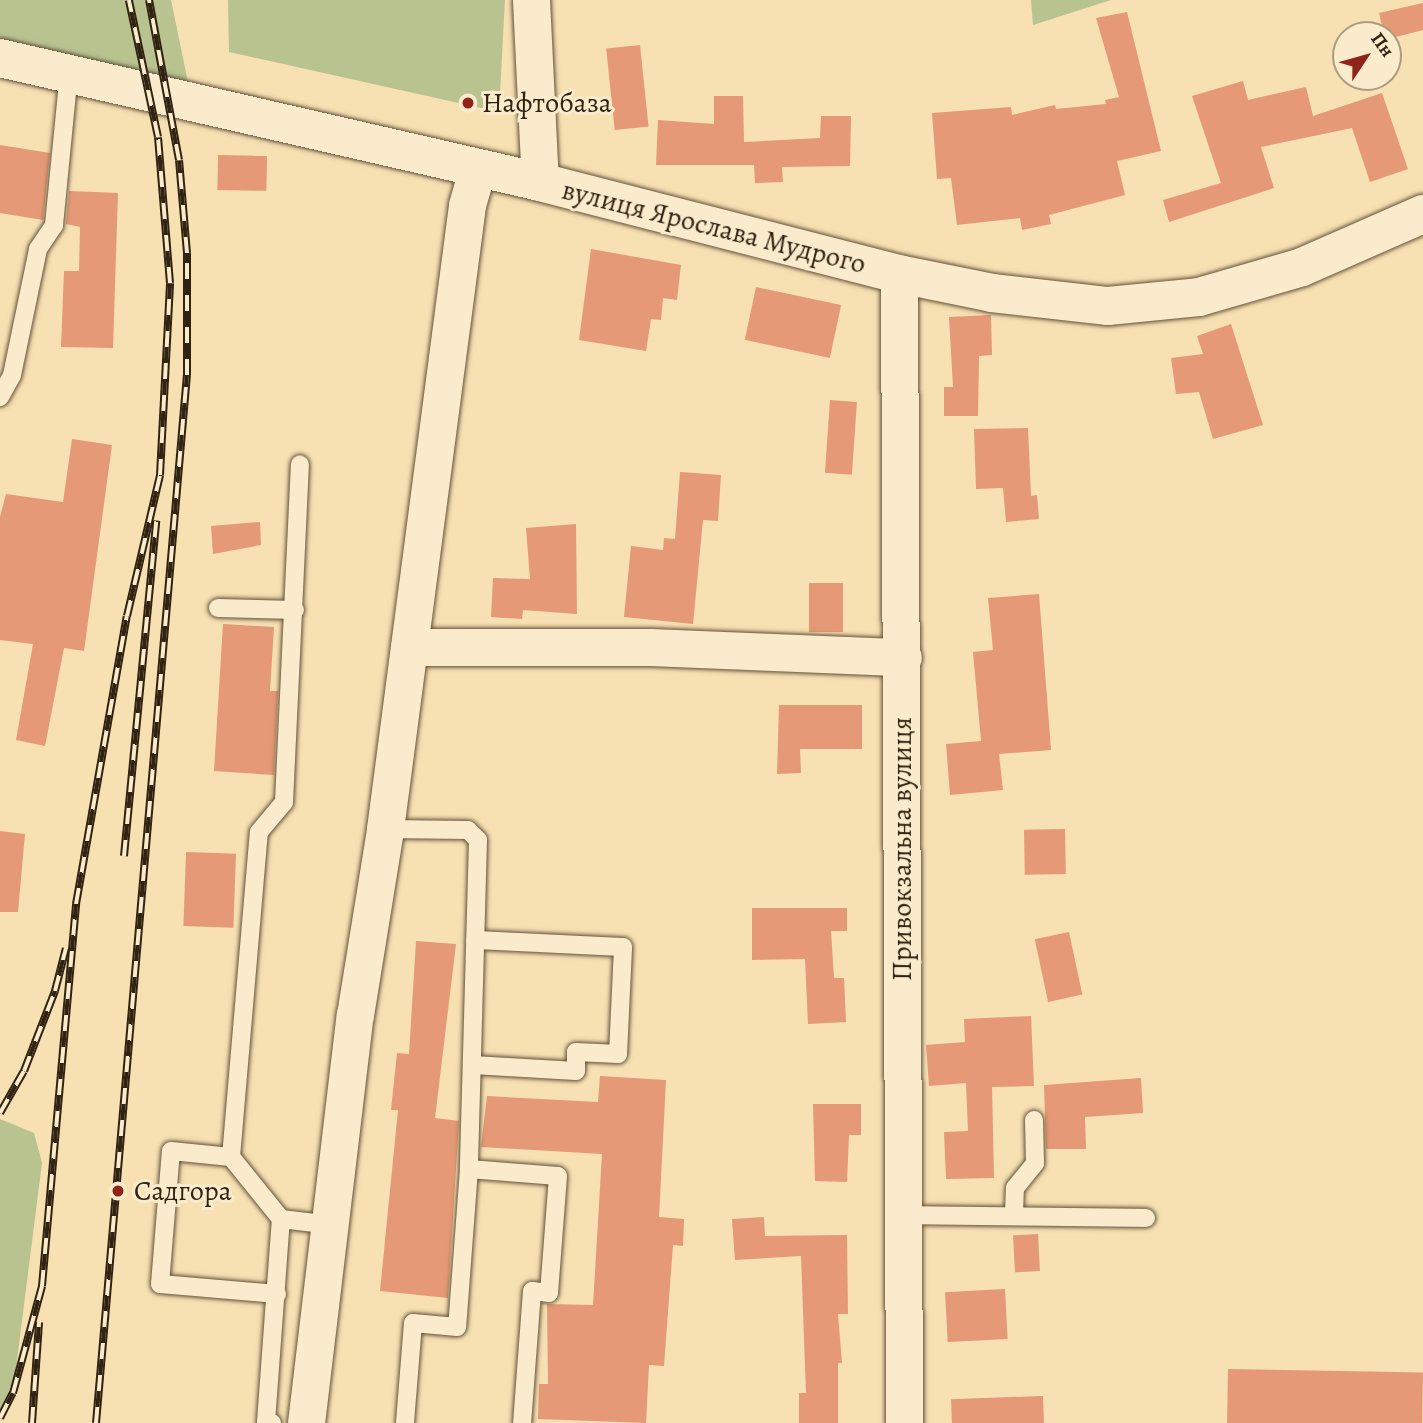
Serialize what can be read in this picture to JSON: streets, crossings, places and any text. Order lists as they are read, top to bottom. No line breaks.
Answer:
{"streets":{"main road":["вулиця Ярослава Мудрого"],"street":["Привокзальна вулиця"]},"crossings":[["вулиця Ярослава Мудрого","Привокзальна вулиця"]],"places":["Нафтобаза","Садгора"],"north":"top right"}
